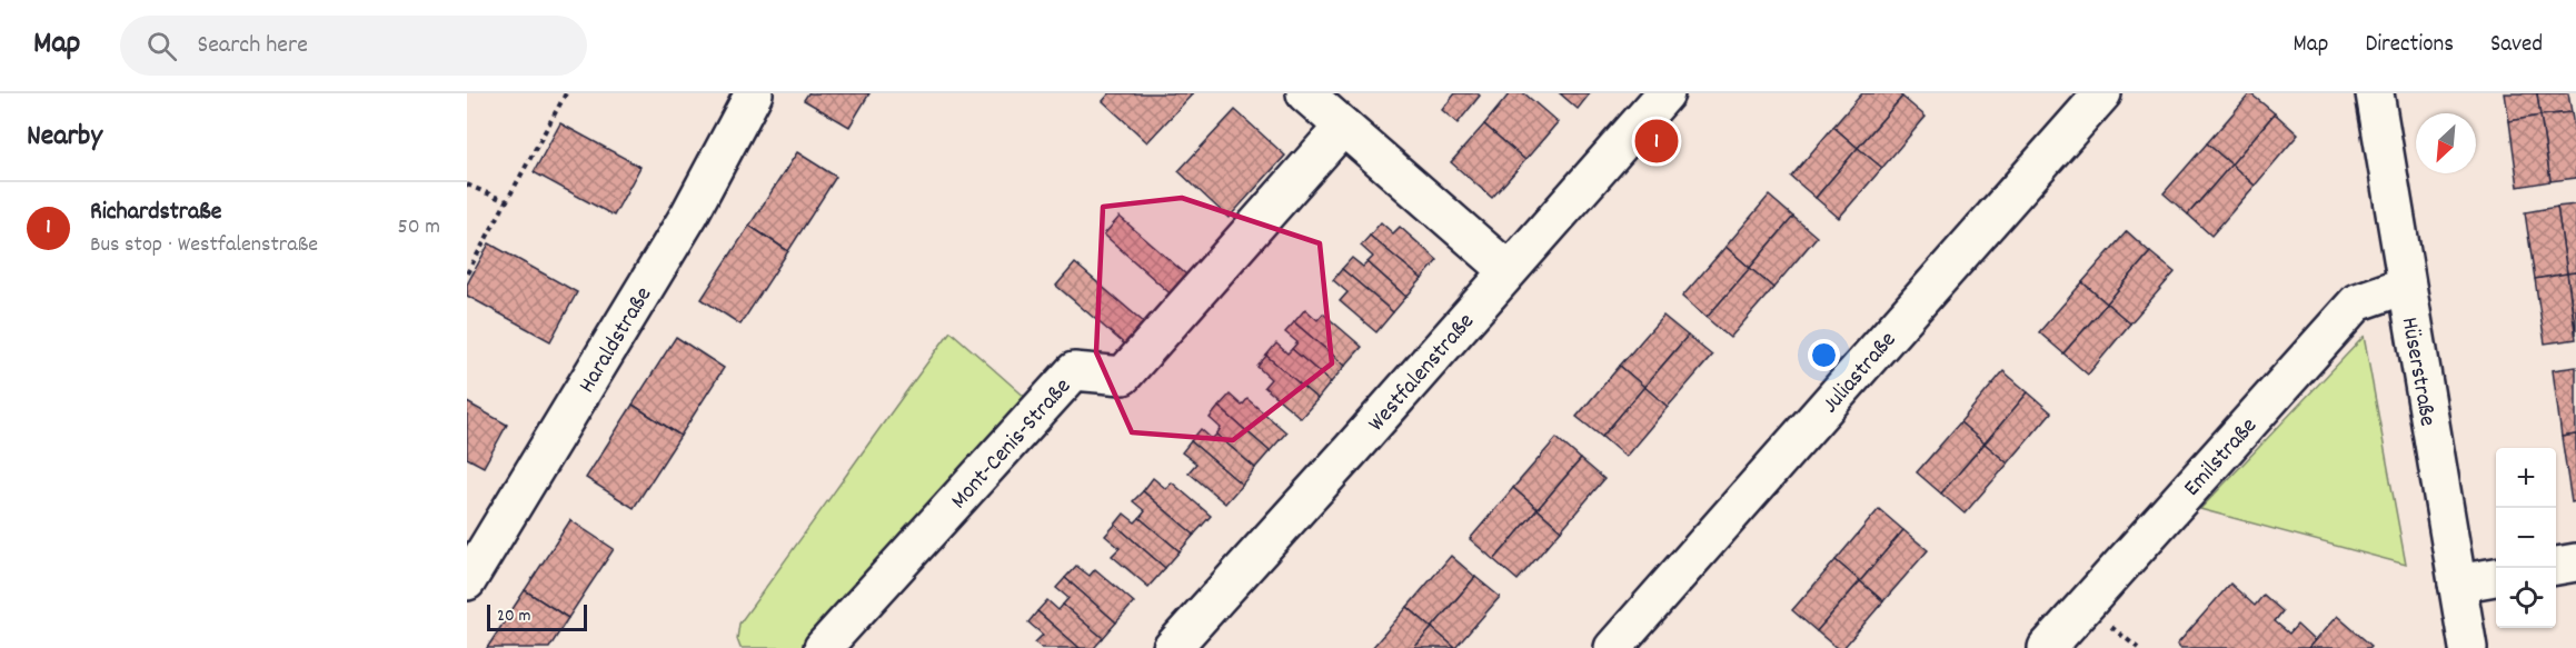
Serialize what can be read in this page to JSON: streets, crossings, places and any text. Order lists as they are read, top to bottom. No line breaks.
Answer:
{"streets":{"street":["Haraldstraße","Westfalenstraße","Juliastraße","Hüserstraße","Mont-Cenis-Straße","Emilstraße"]},"crossings":[["Hüserstraße","Emilstraße"]],"scale_bar":"20 m","north":"bottom left","page":{"header":"Map","search":"Search here","nav":["Map","Directions","Saved"],"heading":"Nearby","pins":"1","list":[{"mark":"1","name":"Richardstraße","note":"Bus stop · Westfalenstraße","value":"50 m"}],"map_buttons":["+","−"],"scale":"20 m"}}
